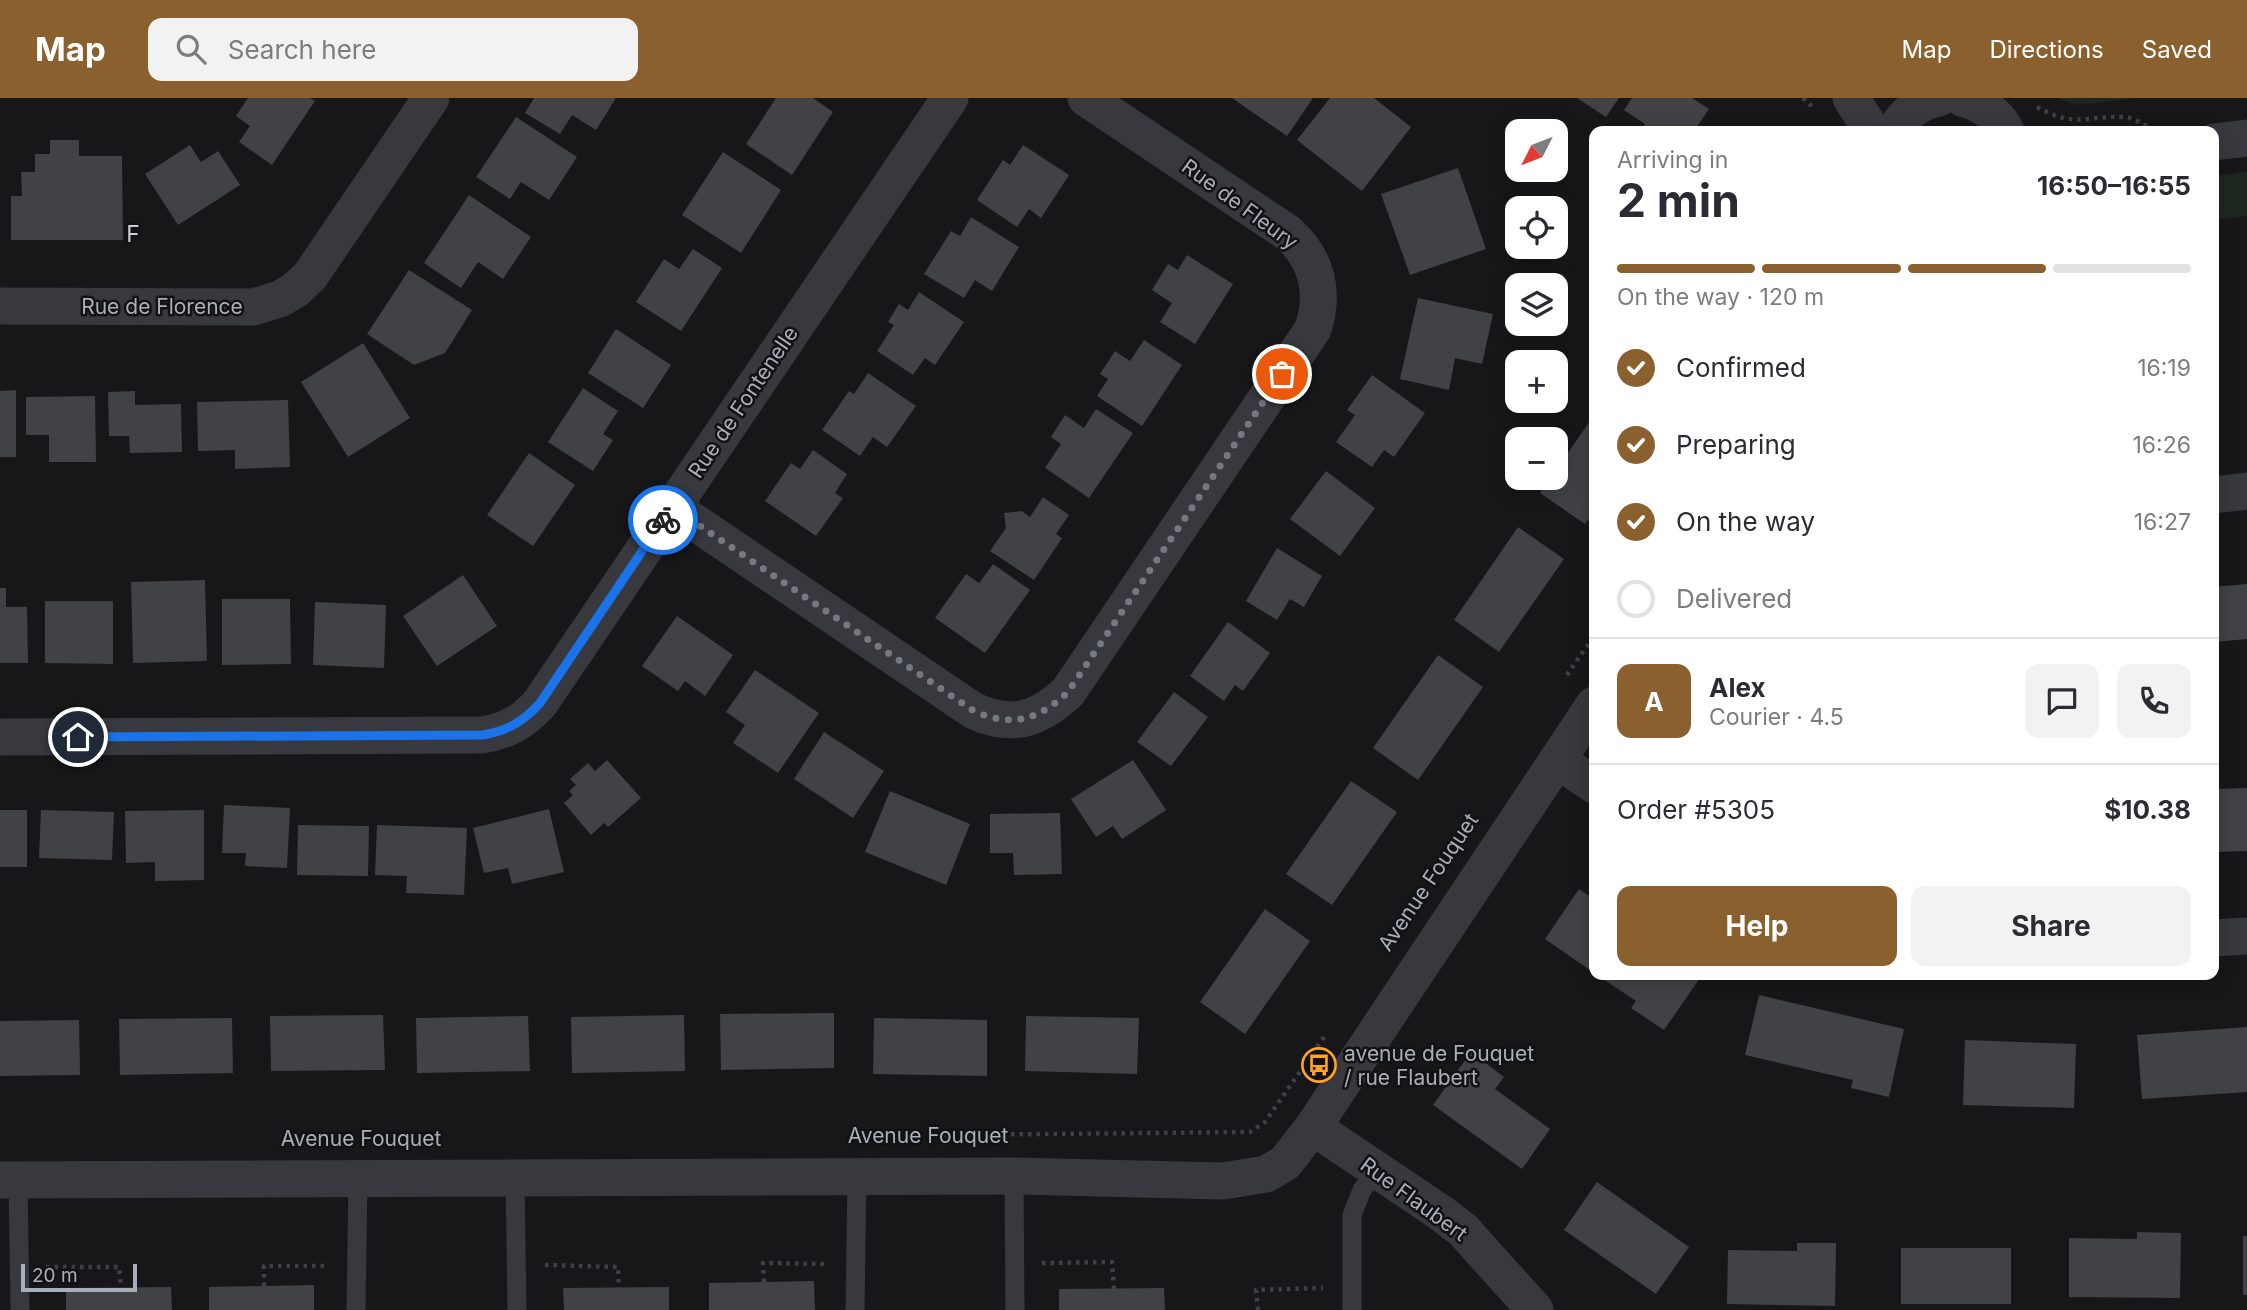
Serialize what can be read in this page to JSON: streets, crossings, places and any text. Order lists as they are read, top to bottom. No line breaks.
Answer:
{"streets":{"street":["Rue de Fleury","Rue de Florence","Rue de Fontenelle","Avenue Fouquet","Rue Flaubert"]},"crossings":[["Rue de Fleury","Rue de Fontenelle"],["Avenue Fouquet","Rue Flaubert"]],"districts":["F"],"places":{"bus stop":["avenue de Fouquet / rue Flaubert"]},"scale_bar":"20 m","north":"bottom left","page":{"header":"Map","search":"Search here","nav":["Map","Directions","Saved"],"map_buttons":["+","−"],"heading":["2 min","Arriving in","16:50–16:55"],"panel":["Alex","Courier · 4.5","Order #5305","$10.38"],"bar":"On the way · 120 m","list":[["Confirmed","16:19"],["Preparing","16:26"],["On the way","16:27"],"Delivered"],"round":"A","buttons":["Help","Share"],"scale":"20 m"}}
